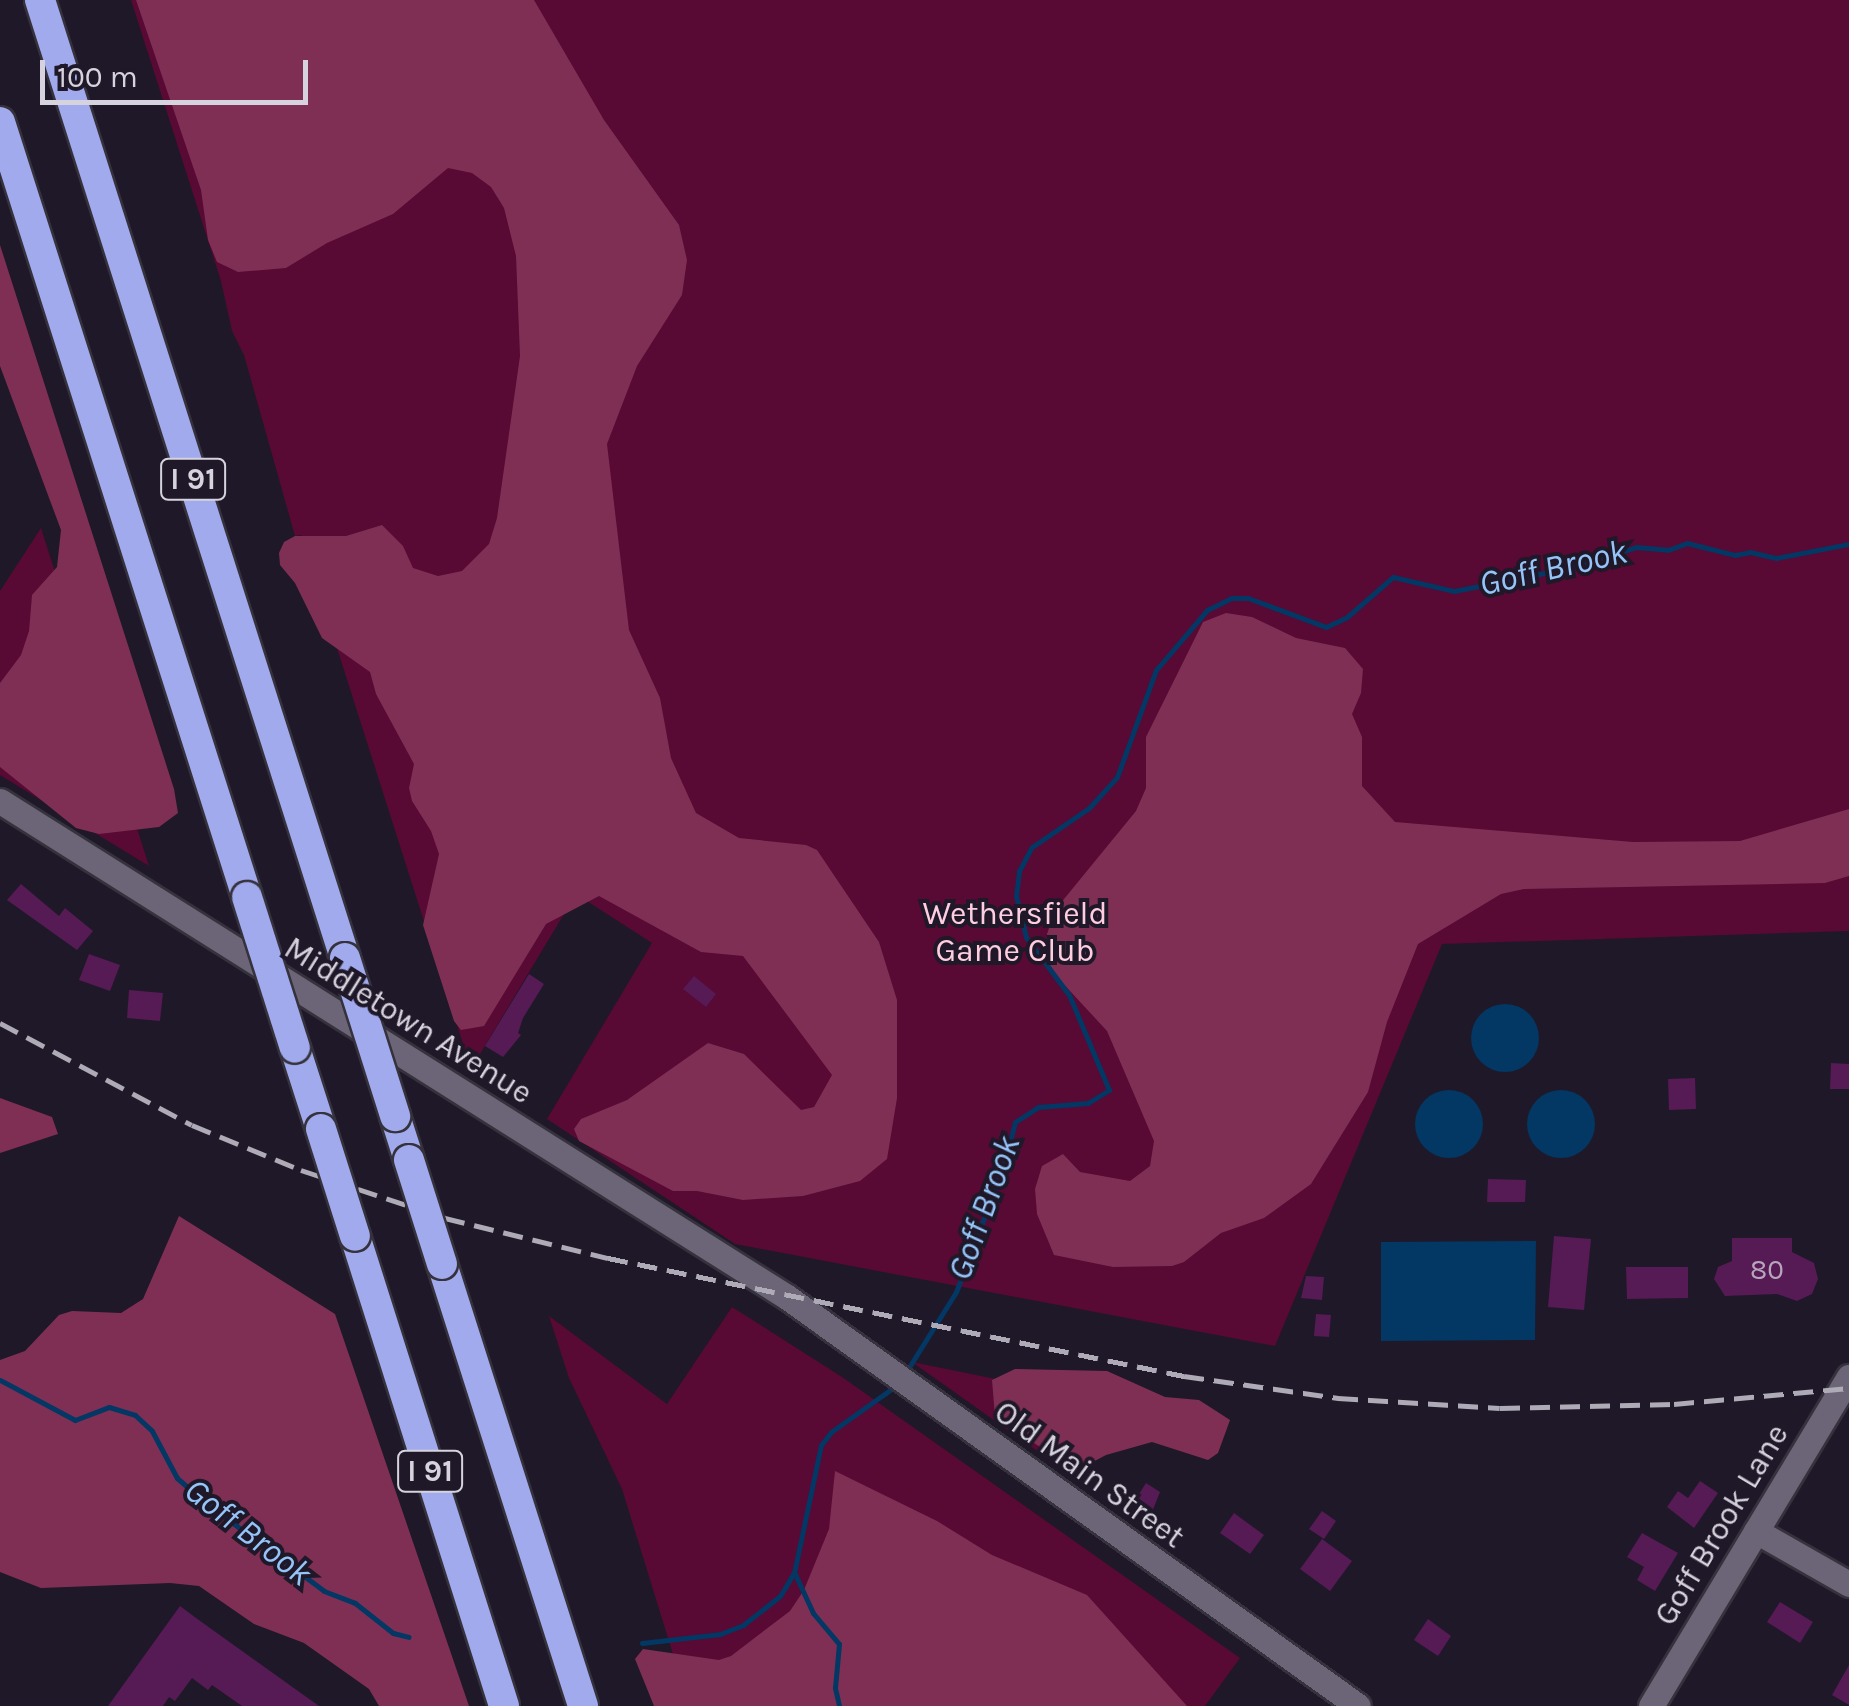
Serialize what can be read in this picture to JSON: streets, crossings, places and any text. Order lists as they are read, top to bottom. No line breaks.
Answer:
{"streets":{"highway":["I 91"],"street":["Middletown Avenue","Old Main Street","Goff Brook Lane"]},"crossings":[["Middletown Avenue","Old Main Street"]],"water":["Goff Brook"],"parks":["Wethersfield Game Club"],"house_numbers":["80"],"scale_bar":"100 m"}
